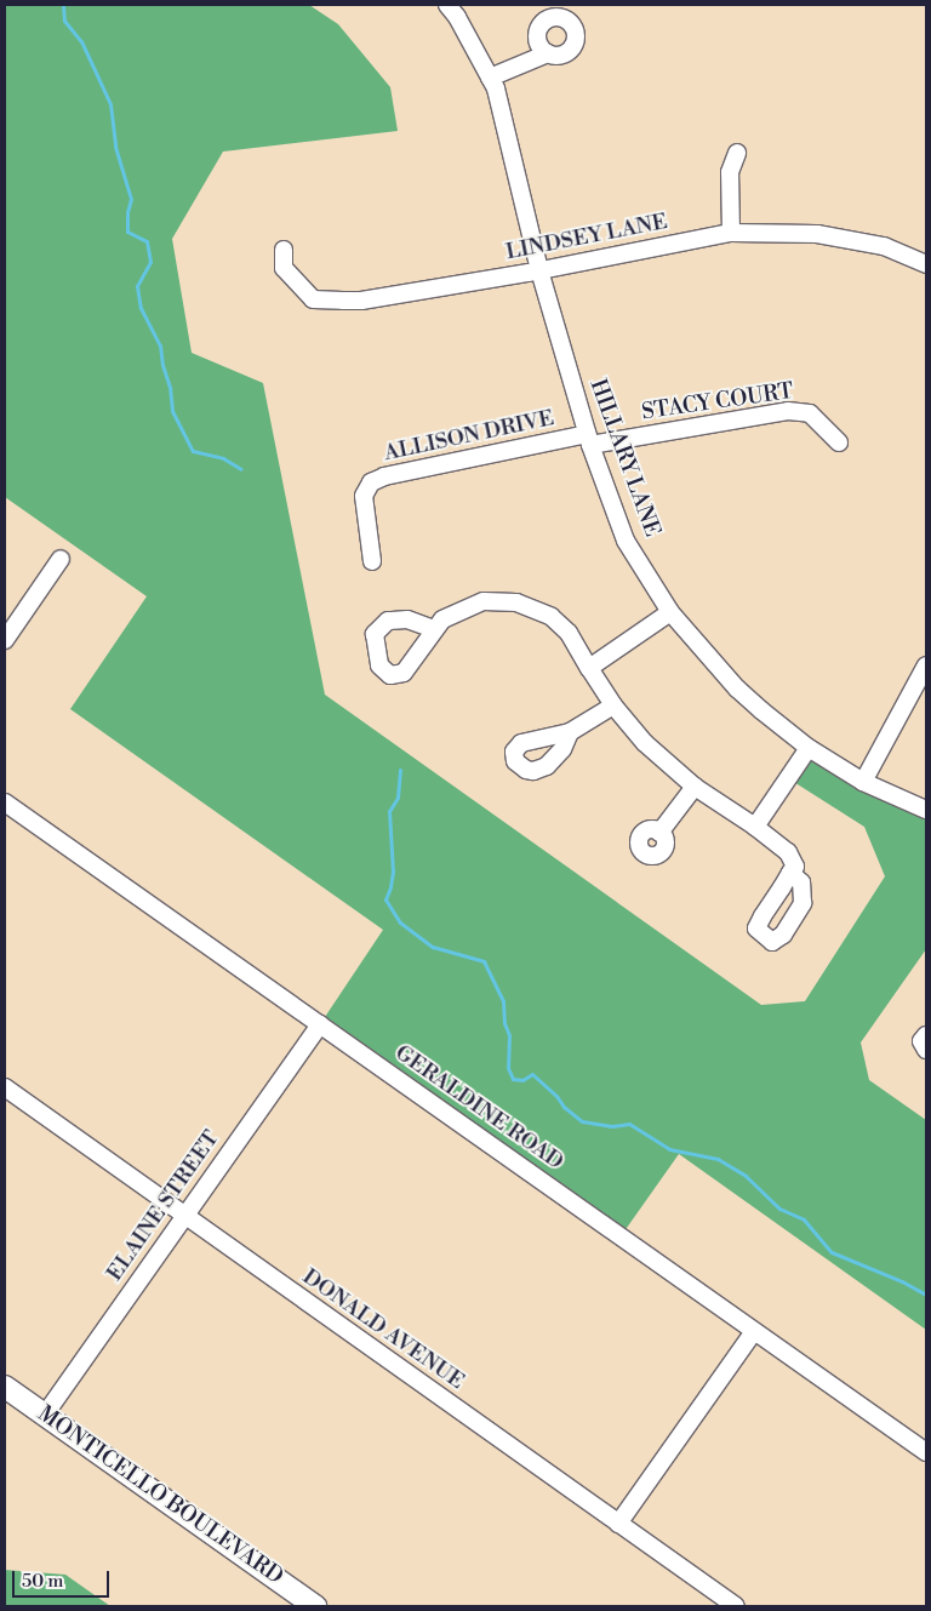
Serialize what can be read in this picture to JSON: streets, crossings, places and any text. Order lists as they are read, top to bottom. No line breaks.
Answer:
{"streets":{"main road":["MONTICELLO BOULEVARD"],"street":["LINDSEY LANE","STACY COURT","ALLISON DRIVE","HILLARY LANE","GERALDINE ROAD","ELAINE STREET","DONALD AVENUE"]},"crossings":[["LINDSEY LANE","HILLARY LANE"],["STACY COURT","ALLISON DRIVE"],["STACY COURT","HILLARY LANE"],["ALLISON DRIVE","HILLARY LANE"],["GERALDINE ROAD","ELAINE STREET"],["ELAINE STREET","DONALD AVENUE"],["ELAINE STREET","MONTICELLO BOULEVARD"]],"scale_bar":"50 m"}
